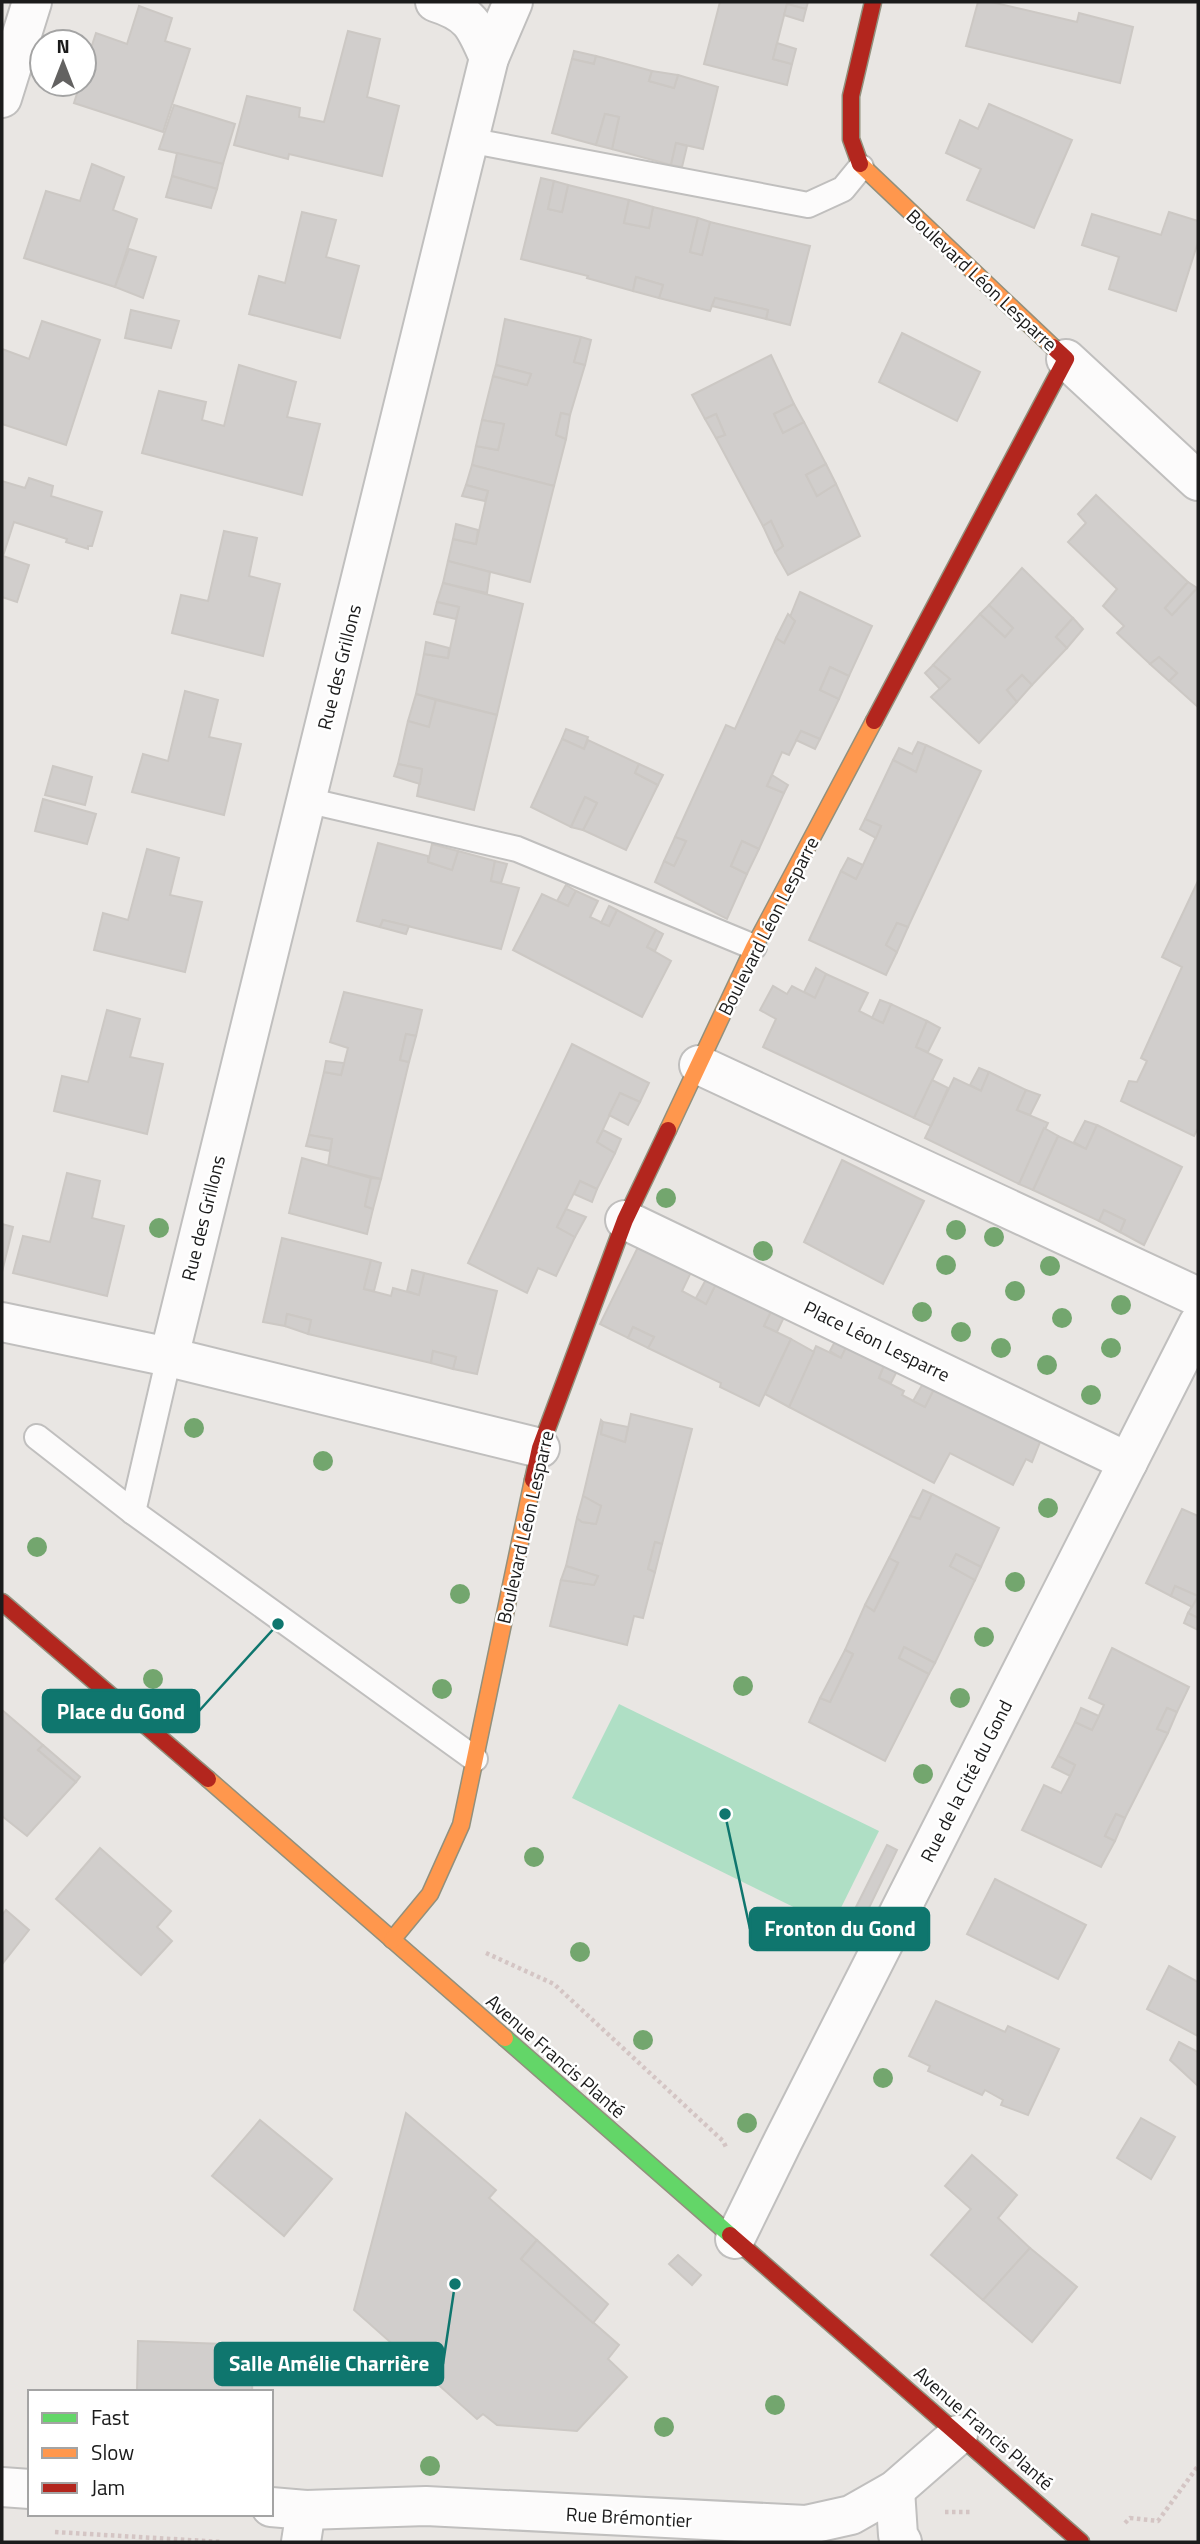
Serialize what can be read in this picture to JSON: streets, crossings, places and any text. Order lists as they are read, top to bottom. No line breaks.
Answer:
{"streets":{"street":["Boulevard Léon Lesparre","Rue des Grillons","Place Léon Lesparre","Rue de la Cité du Gond","Avenue Francis Planté","Rue Brémontier"]},"crossings":[["Boulevard Léon Lesparre","Place Léon Lesparre"],["Boulevard Léon Lesparre","Avenue Francis Planté"],["Place Léon Lesparre","Rue de la Cité du Gond"],["Rue de la Cité du Gond","Avenue Francis Planté"],["Avenue Francis Planté","Rue Brémontier"]],"places":["Place du Gond","Fronton du Gond","Salle Amélie Charrière"],"legend":["Fast","Slow","Jam"],"north":"top"}
